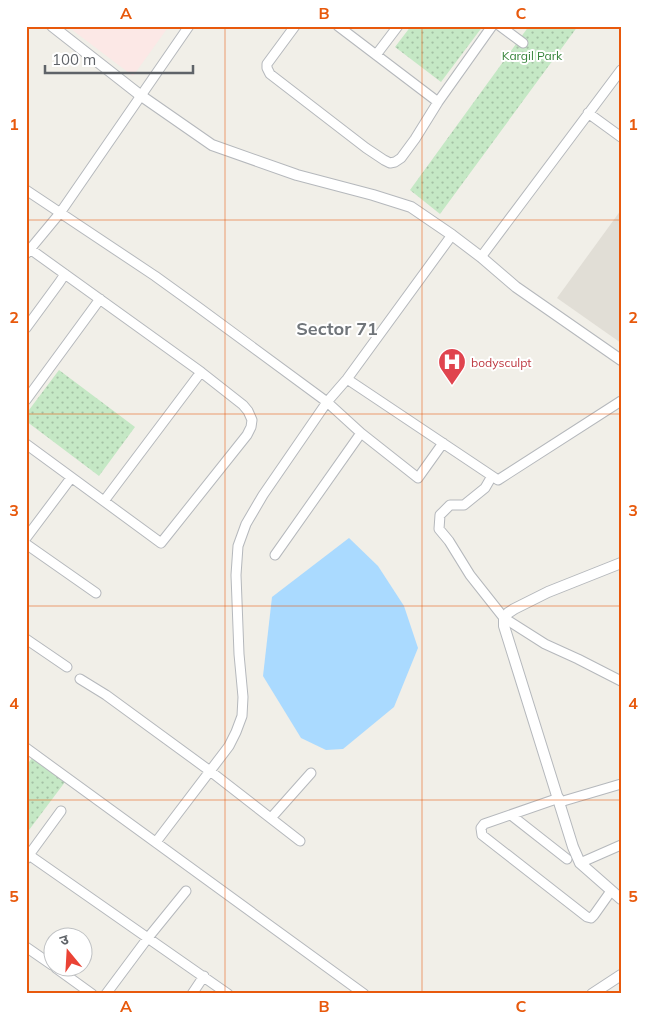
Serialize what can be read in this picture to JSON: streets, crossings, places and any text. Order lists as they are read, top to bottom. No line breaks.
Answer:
{"districts":["Sector 71"],"parks":["Kargil Park"],"places":{"hospital":["bodysculpt"]},"scale_bar":"100 m","north":"top","grid":{"columns":["A","B","C"],"rows":["1","2","3","4","5"]}}
